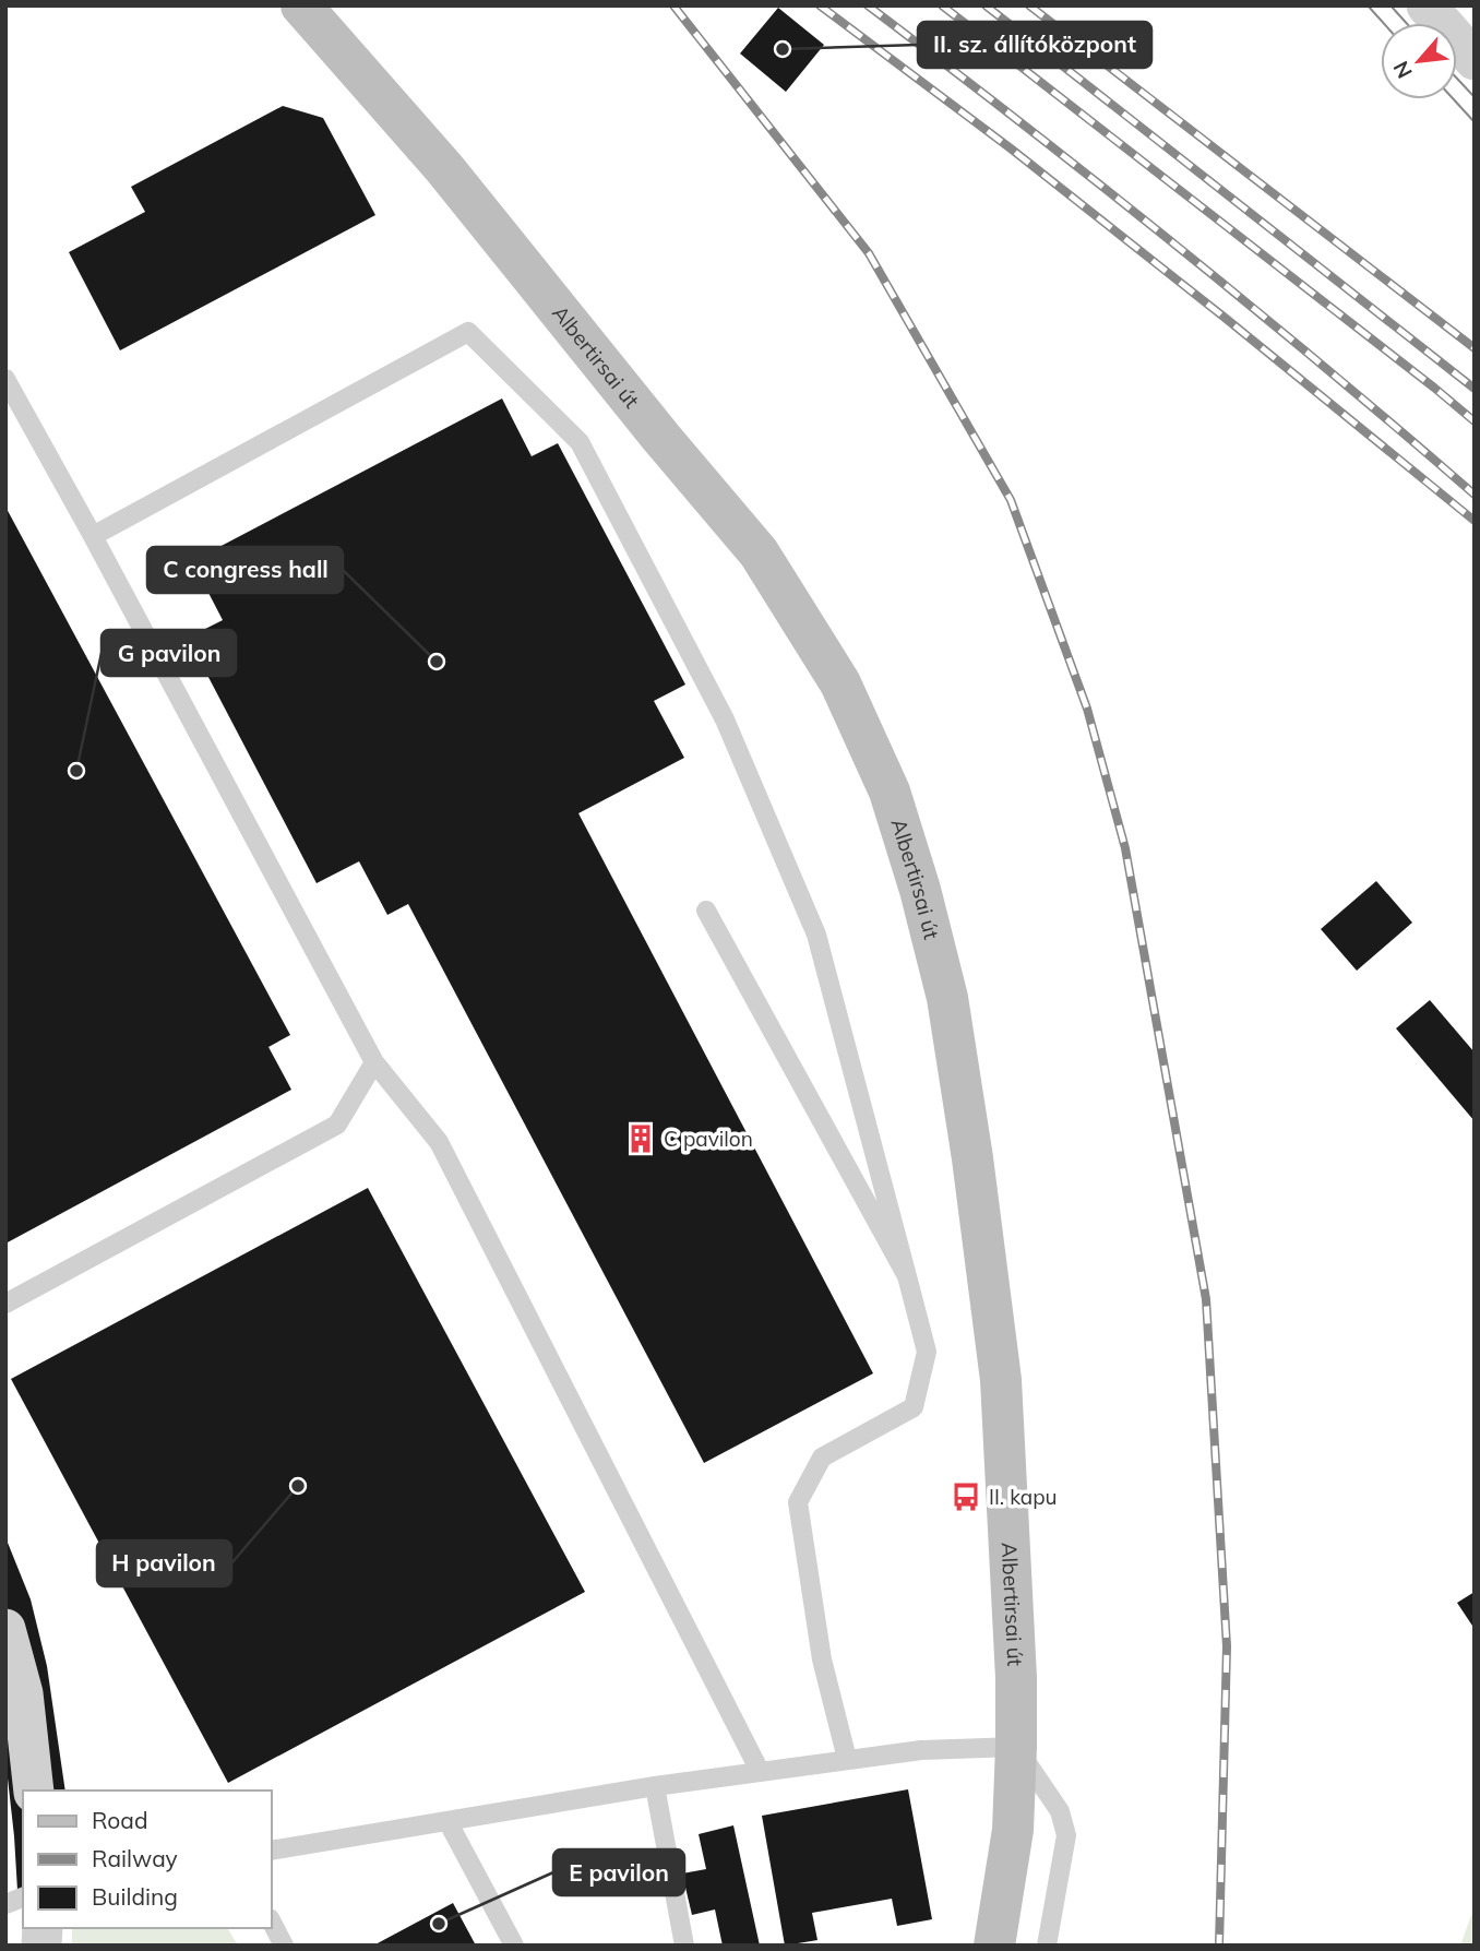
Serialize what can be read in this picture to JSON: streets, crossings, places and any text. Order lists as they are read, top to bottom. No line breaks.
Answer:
{"streets":{"street":["Albertirsai út"]},"places":{"other":["II. sz. állítóközpont","C congress hall","G pavilon","H pavilon","E pavilon"],"building":["C pavilon"],"bus stop":["II. kapu"]},"legend":["Road","Railway","Building"],"north":"bottom left"}
